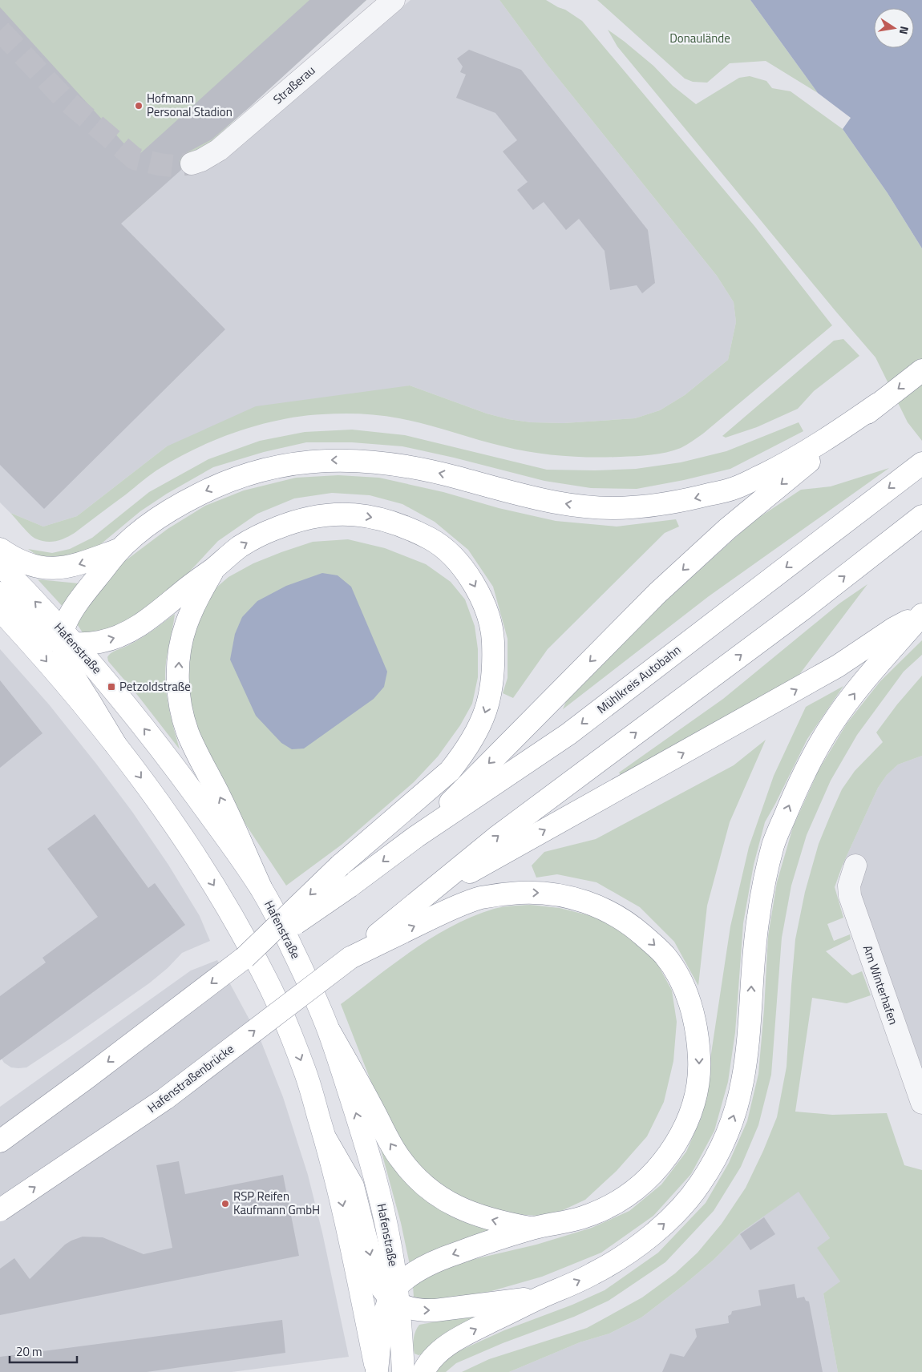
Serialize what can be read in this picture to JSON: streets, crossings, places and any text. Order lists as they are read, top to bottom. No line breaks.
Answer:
{"streets":{"main road":["Hafenstraße","Mühlkreis Autobahn","Hafenstraßenbrücke"],"street":["Straßerau","Am Winterhafen"]},"parks":["Donaulände"],"places":{"other":["Hofmann Personal Stadion","RSP Reifen Kaufmann GmbH"],"transit":["Petzoldstraße"]},"scale_bar":"20 m","north":"right"}
